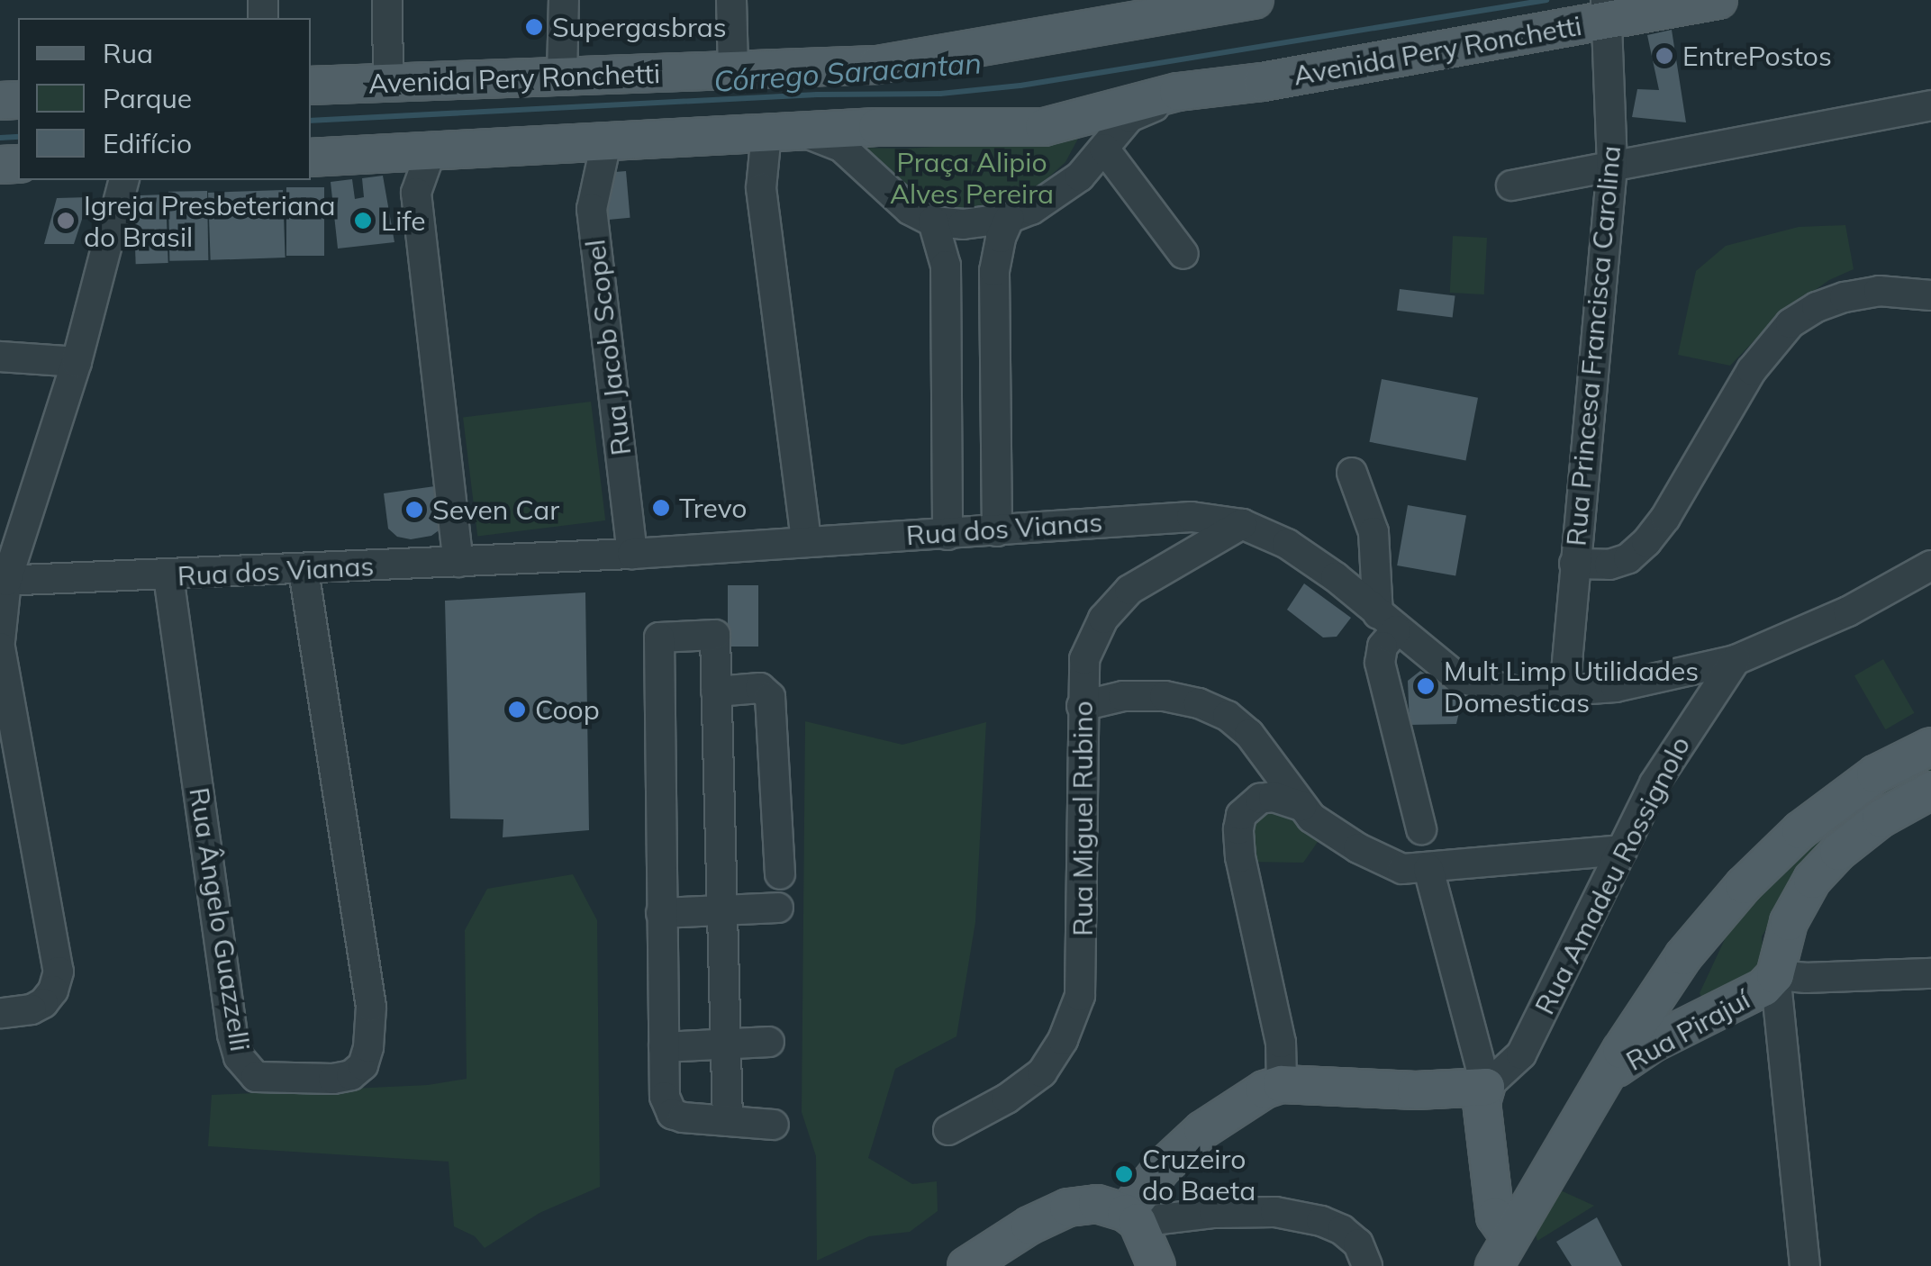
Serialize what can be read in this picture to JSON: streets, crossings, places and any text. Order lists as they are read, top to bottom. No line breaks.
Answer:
{"streets":{"main road":["Avenida Pery Ronchetti","Rua Pirajuí"],"street":["Rua Princesa Francisca Carolina","Rua Jacob Scopel","Rua dos Vianas","Rua Miguel Rubino","Rua Amadeu Rossignolo","Rua Ângelo Guazzelli"]},"crossings":[["Avenida Pery Ronchetti","Rua Princesa Francisca Carolina"],["Avenida Pery Ronchetti","Rua Jacob Scopel"],["Rua Princesa Francisca Carolina","Rua dos Vianas"],["Rua Jacob Scopel","Rua dos Vianas"],["Rua dos Vianas","Rua Miguel Rubino"],["Rua dos Vianas","Rua Amadeu Rossignolo"],["Rua dos Vianas","Rua Ângelo Guazzelli"]],"water":["Córrego Saracantan"],"parks":["Praça Alipio Alves Pereira"],"places":["Supergasbras","EntrePostos","Igreja Presbeteriana do Brasil","Life","Trevo","Seven Car","Mult Limp Utilidades Domesticas","Coop","Cruzeiro do Baeta"],"legend":["Rua","Parque","Edifício"]}
